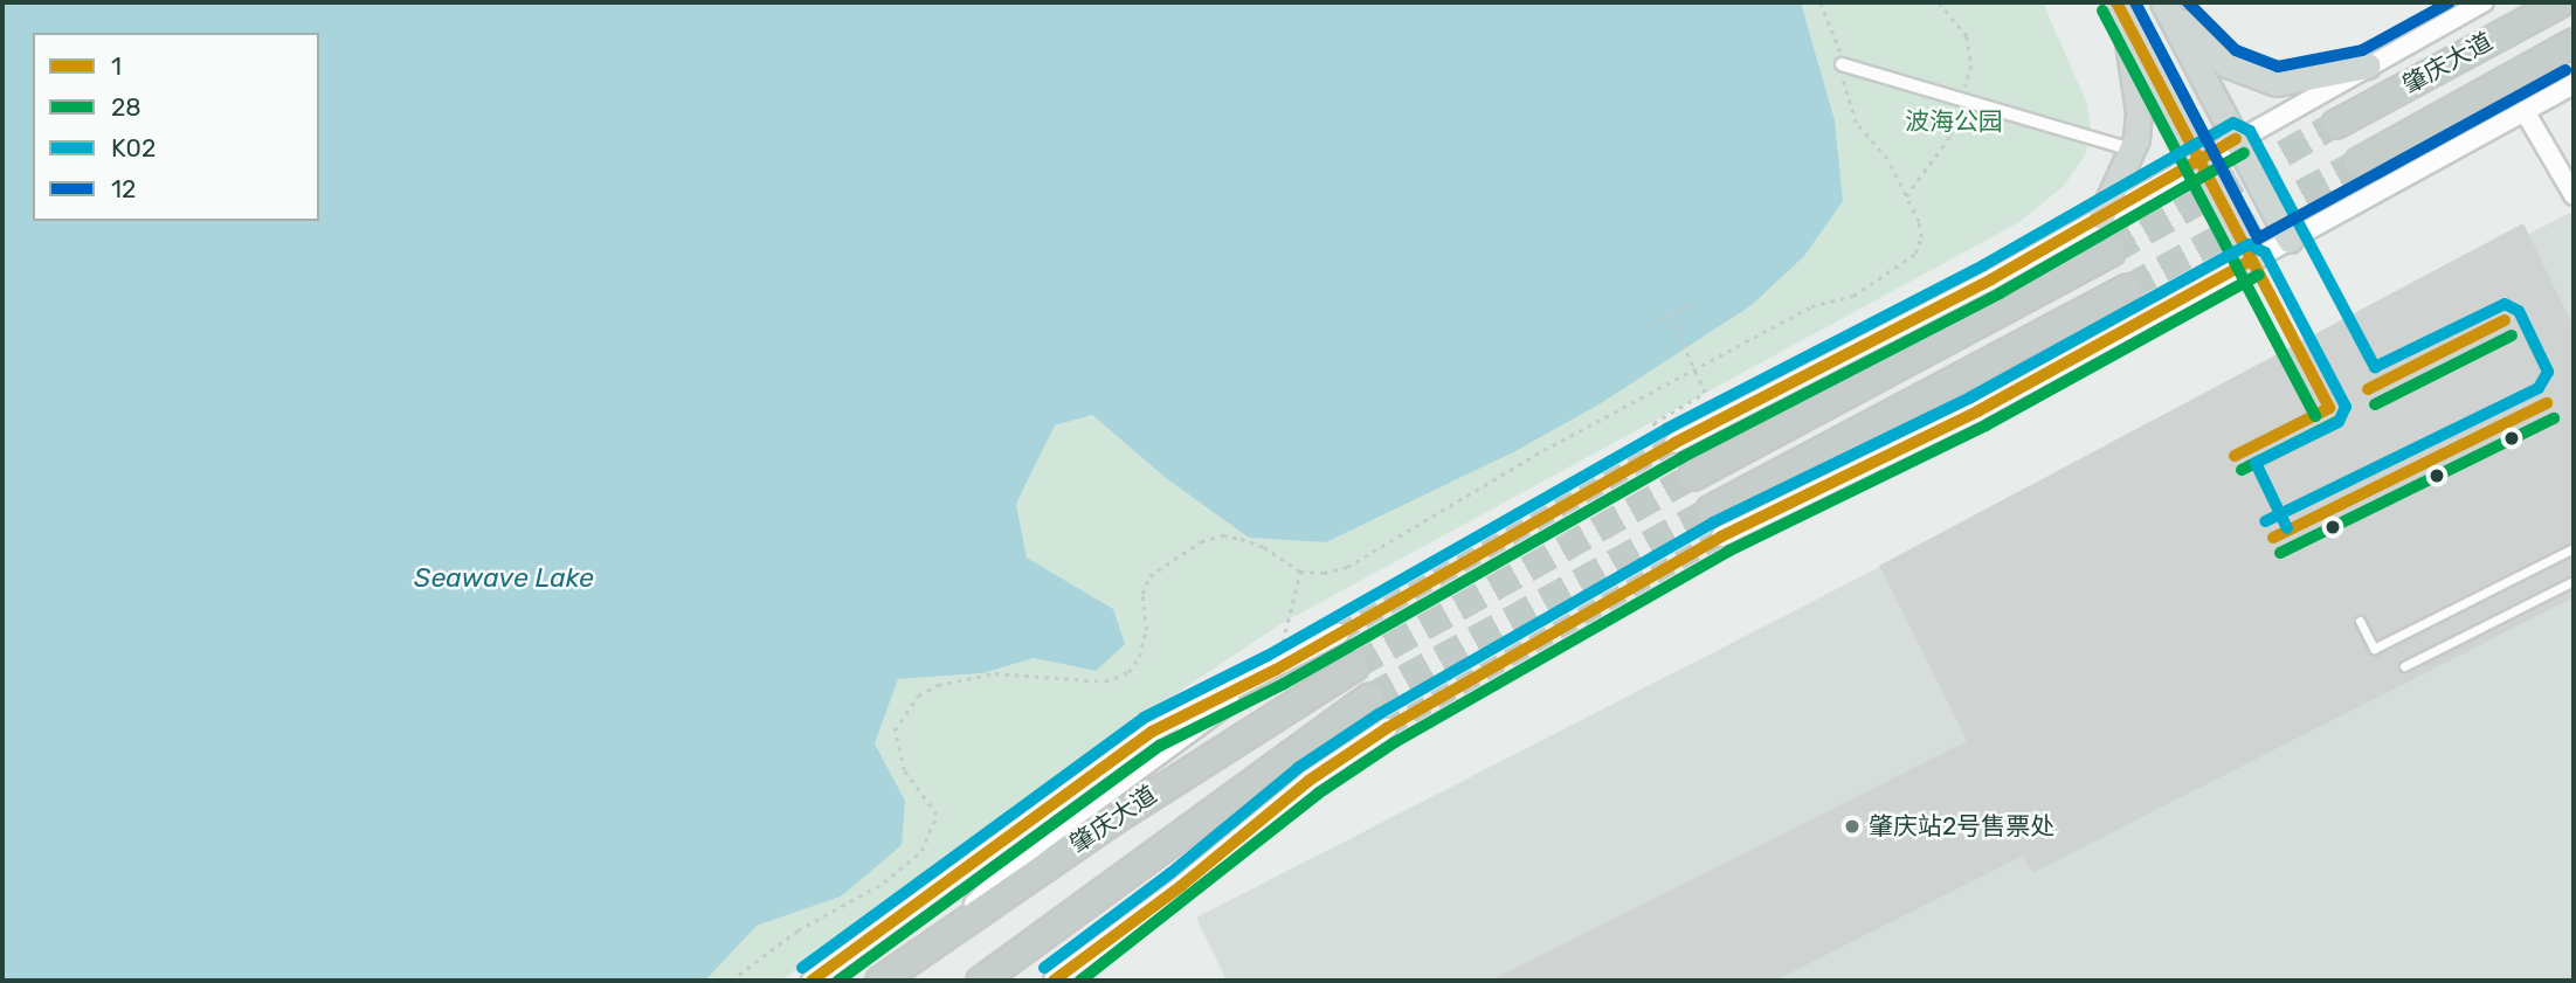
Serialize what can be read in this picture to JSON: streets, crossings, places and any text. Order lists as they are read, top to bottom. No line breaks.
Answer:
{"streets":{"highway":["肇庆大道"]},"water":["Seawave Lake"],"parks":["波海公园"],"places":["肇庆站2号售票处"],"lines":["transit line 1","transit line 12","transit line 28","transit line K02"],"legend":["1","28","K02","12"]}
